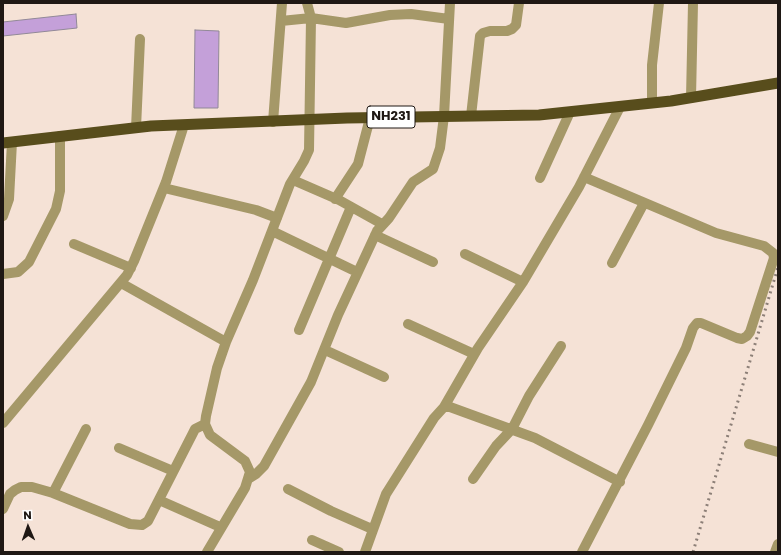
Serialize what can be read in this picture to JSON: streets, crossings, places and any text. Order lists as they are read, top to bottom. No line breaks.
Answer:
{"streets":{"highway":["NH231"]},"north":"top"}
